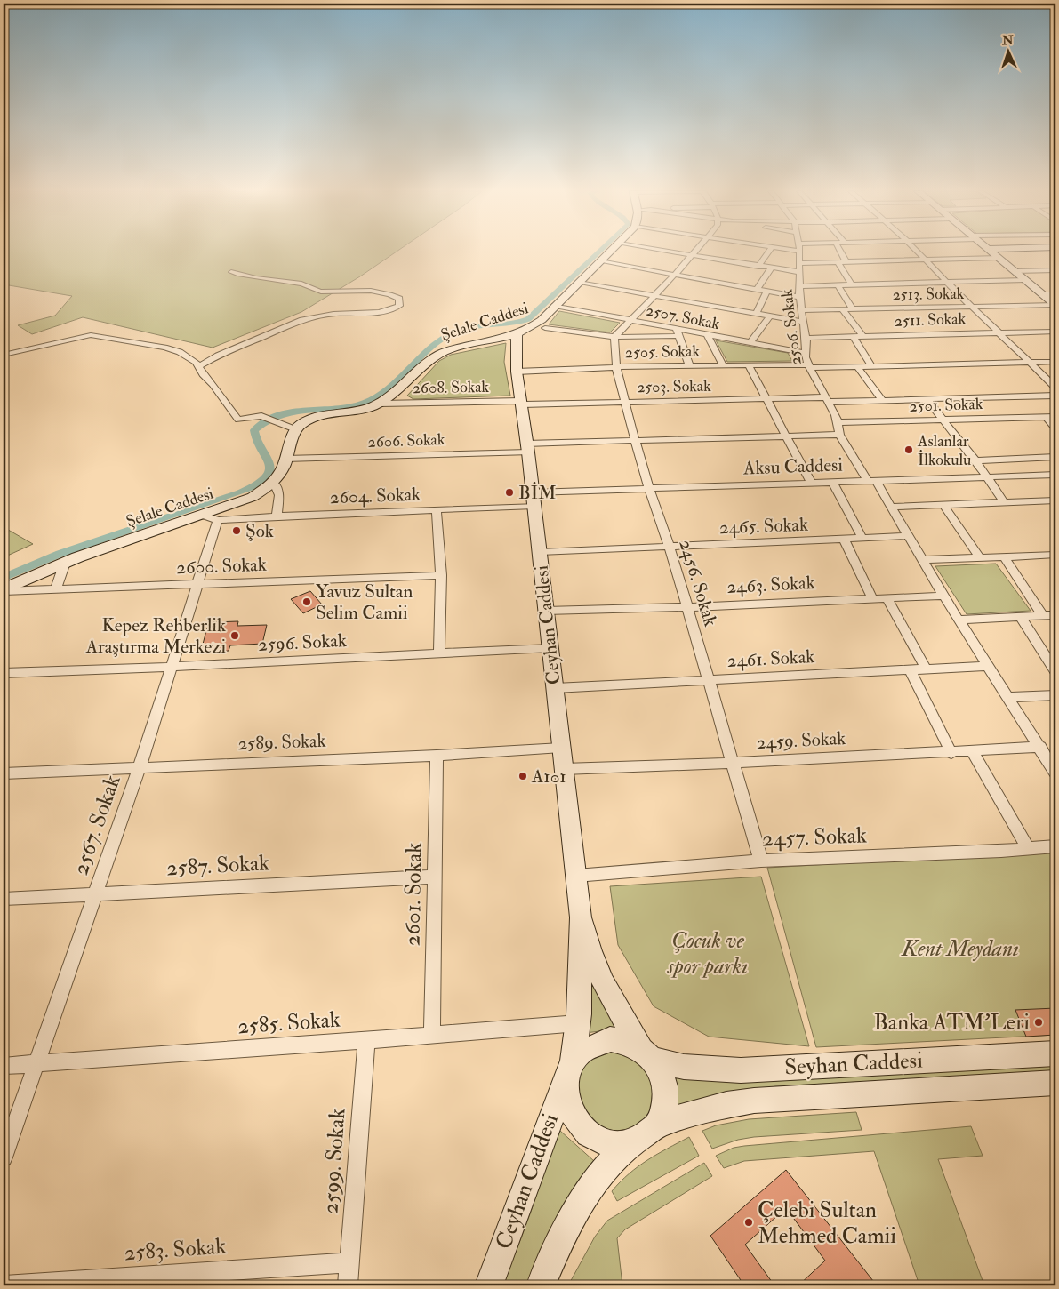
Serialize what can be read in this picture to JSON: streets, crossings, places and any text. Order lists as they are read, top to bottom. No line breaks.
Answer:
{"streets":{"street":["2513. Sokak","2507. Sokak","2511. Sokak","Şelale Caddesi","2506. Sokak","2505. Sokak","2503. Sokak","2608. Sokak","2501. Sokak","2606. Sokak","Aksu Caddesi","2604. Sokak","2465. Sokak","2600. Sokak","2456. Sokak","2463. Sokak","Ceyhan Caddesi","2596. Sokak","2461. Sokak","2459. Sokak","2589. Sokak","2567. Sokak","2457. Sokak","2587. Sokak","2601. Sokak","2585. Sokak","Seyhan Caddesi","2599. Sokak","2583. Sokak"]},"crossings":[["2513. Sokak","2506. Sokak"],["2507. Sokak","Şelale Caddesi"],["2507. Sokak","2506. Sokak"],["2511. Sokak","2506. Sokak"],["Şelale Caddesi","2608. Sokak"],["Şelale Caddesi","2606. Sokak"],["Şelale Caddesi","2600. Sokak"],["Şelale Caddesi","Ceyhan Caddesi"],["2506. Sokak","2505. Sokak"],["2506. Sokak","2503. Sokak"],["2506. Sokak","2501. Sokak"],["2506. Sokak","2606. Sokak"],["2506. Sokak","Aksu Caddesi"],["2506. Sokak","2465. Sokak"],["2506. Sokak","2463. Sokak"],["2506. Sokak","2461. Sokak"],["2506. Sokak","2459. Sokak"],["2505. Sokak","2456. Sokak"],["2505. Sokak","Ceyhan Caddesi"],["2503. Sokak","2608. Sokak"],["2503. Sokak","2456. Sokak"],["2503. Sokak","Ceyhan Caddesi"],["2608. Sokak","Ceyhan Caddesi"],["2606. Sokak","2456. Sokak"],["2606. Sokak","Ceyhan Caddesi"],["Aksu Caddesi","2604. Sokak"],["Aksu Caddesi","2456. Sokak"],["Aksu Caddesi","Ceyhan Caddesi"],["2604. Sokak","Ceyhan Caddesi"],["2604. Sokak","2567. Sokak"],["2465. Sokak","2456. Sokak"],["2465. Sokak","Ceyhan Caddesi"],["2600. Sokak","2567. Sokak"],["2456. Sokak","2463. Sokak"],["2456. Sokak","2461. Sokak"],["2456. Sokak","2459. Sokak"],["2456. Sokak","2457. Sokak"],["2463. Sokak","Ceyhan Caddesi"],["Ceyhan Caddesi","2596. Sokak"],["Ceyhan Caddesi","2461. Sokak"],["Ceyhan Caddesi","2459. Sokak"],["Ceyhan Caddesi","2589. Sokak"],["Ceyhan Caddesi","2457. Sokak"],["Ceyhan Caddesi","2585. Sokak"],["Ceyhan Caddesi","Seyhan Caddesi"],["2596. Sokak","2567. Sokak"],["2589. Sokak","2567. Sokak"],["2589. Sokak","2601. Sokak"],["2567. Sokak","2587. Sokak"],["2567. Sokak","2585. Sokak"],["2587. Sokak","2601. Sokak"],["2601. Sokak","2585. Sokak"],["2585. Sokak","2599. Sokak"],["2599. Sokak","2583. Sokak"]],"parks":["Çocuk ve spor parkı","Kent Meydanı"],"places":["Aslanlar İlkokulu","BİM","Şok","Yavuz Sultan Selim Camii","Kepez Rehberlik Araştırma Merkezi","A101","Banka ATM'Leri","Çelebi Sultan Mehmed Camii"],"north":"top"}
